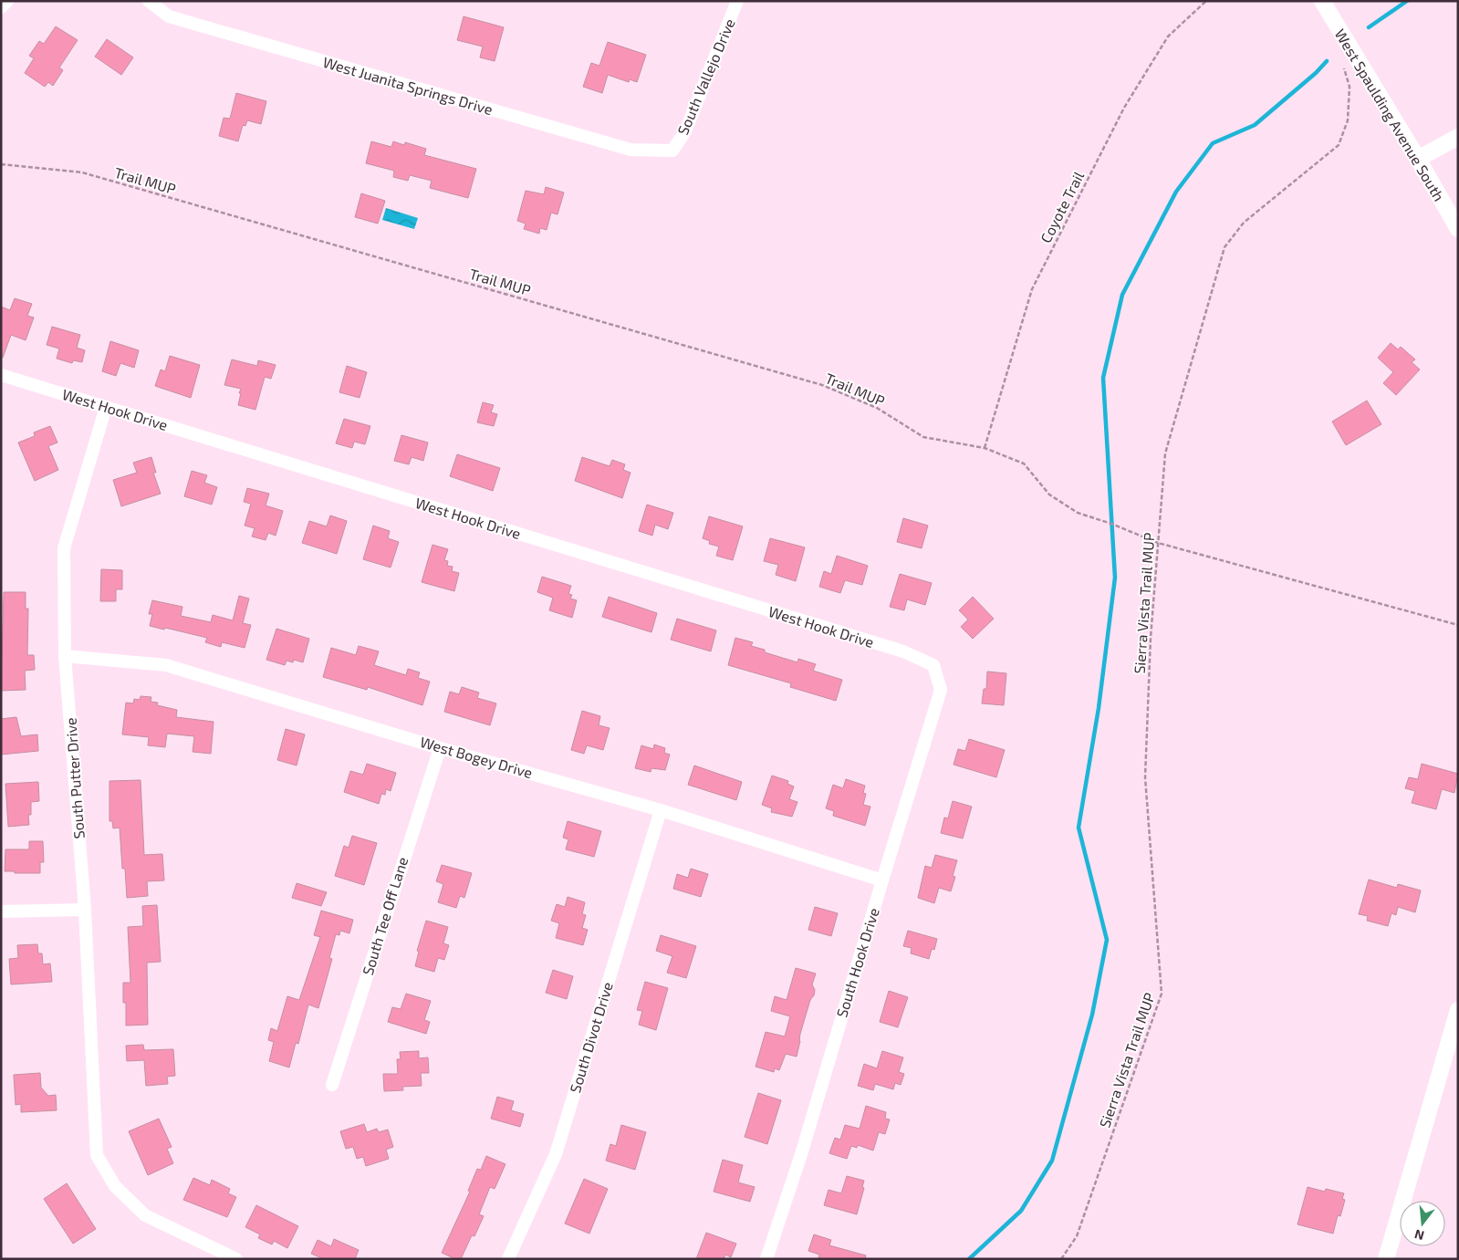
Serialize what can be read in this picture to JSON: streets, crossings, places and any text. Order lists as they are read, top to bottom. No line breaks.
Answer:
{"streets":{"street":["South Vallejo Drive","West Juanita Springs Drive","West Spaulding Avenue South","West Hook Drive","West Bogey Drive","South Putter Drive","South Tee Off Lane","South Hook Drive","South Divot Drive"],"path":["Trail MUP","Coyote Trail","Sierra Vista Trail MUP"]},"crossings":[["South Vallejo Drive","West Juanita Springs Drive"],["Trail MUP","Coyote Trail"],["Trail MUP","Sierra Vista Trail MUP"],["West Hook Drive","South Putter Drive"],["West Hook Drive","South Hook Drive"],["West Bogey Drive","South Putter Drive"],["West Bogey Drive","South Tee Off Lane"],["West Bogey Drive","South Hook Drive"],["West Bogey Drive","South Divot Drive"]],"north":"bottom"}
